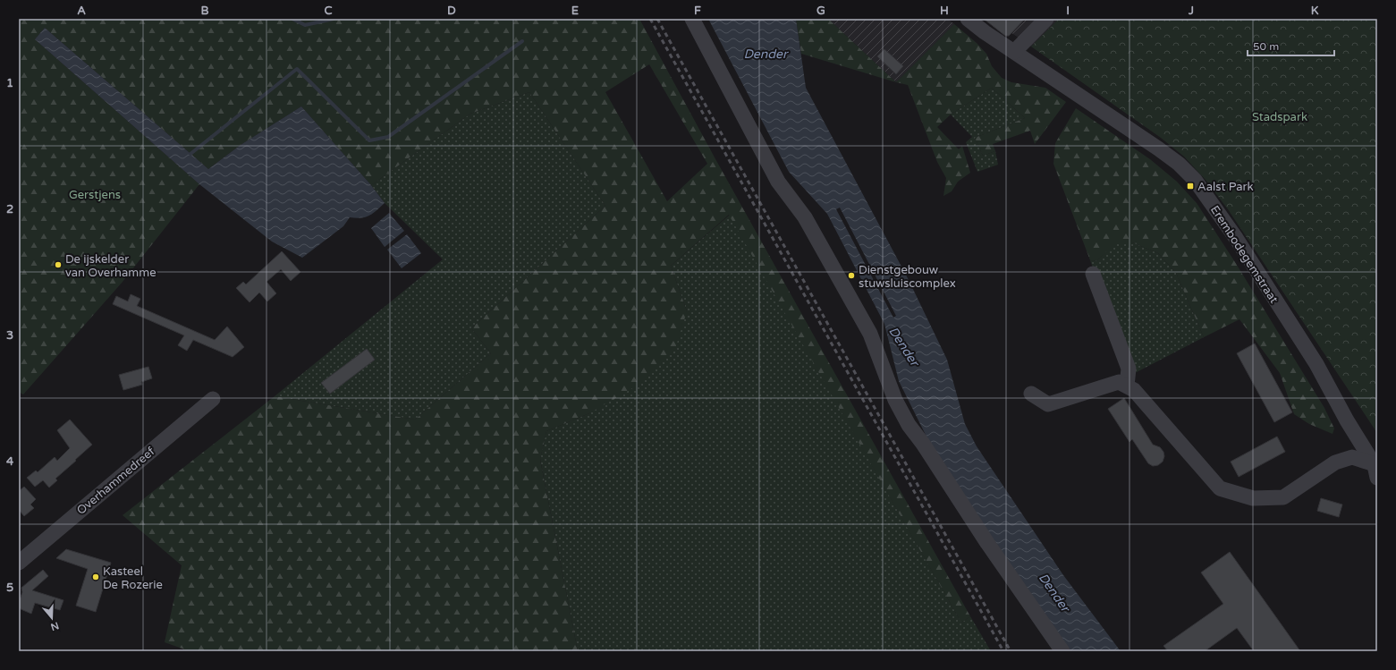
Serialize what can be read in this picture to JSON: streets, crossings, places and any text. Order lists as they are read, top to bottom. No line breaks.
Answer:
{"streets":{"street":["Erembodegemstraat","Overhammedreef"]},"water":["Dender"],"parks":["Stadspark","Gerstjens"],"places":{"transit":["Aalst Park"],"other":["De ijskelder van Overhamme","Dienstgebouw stuwsluiscomplex","Kasteel De Rozerie"]},"scale_bar":"50 m","north":"bottom","grid":{"columns":["A","B","C","D","E","F","G","H","I","J","K"],"rows":["1","2","3","4","5"]}}
